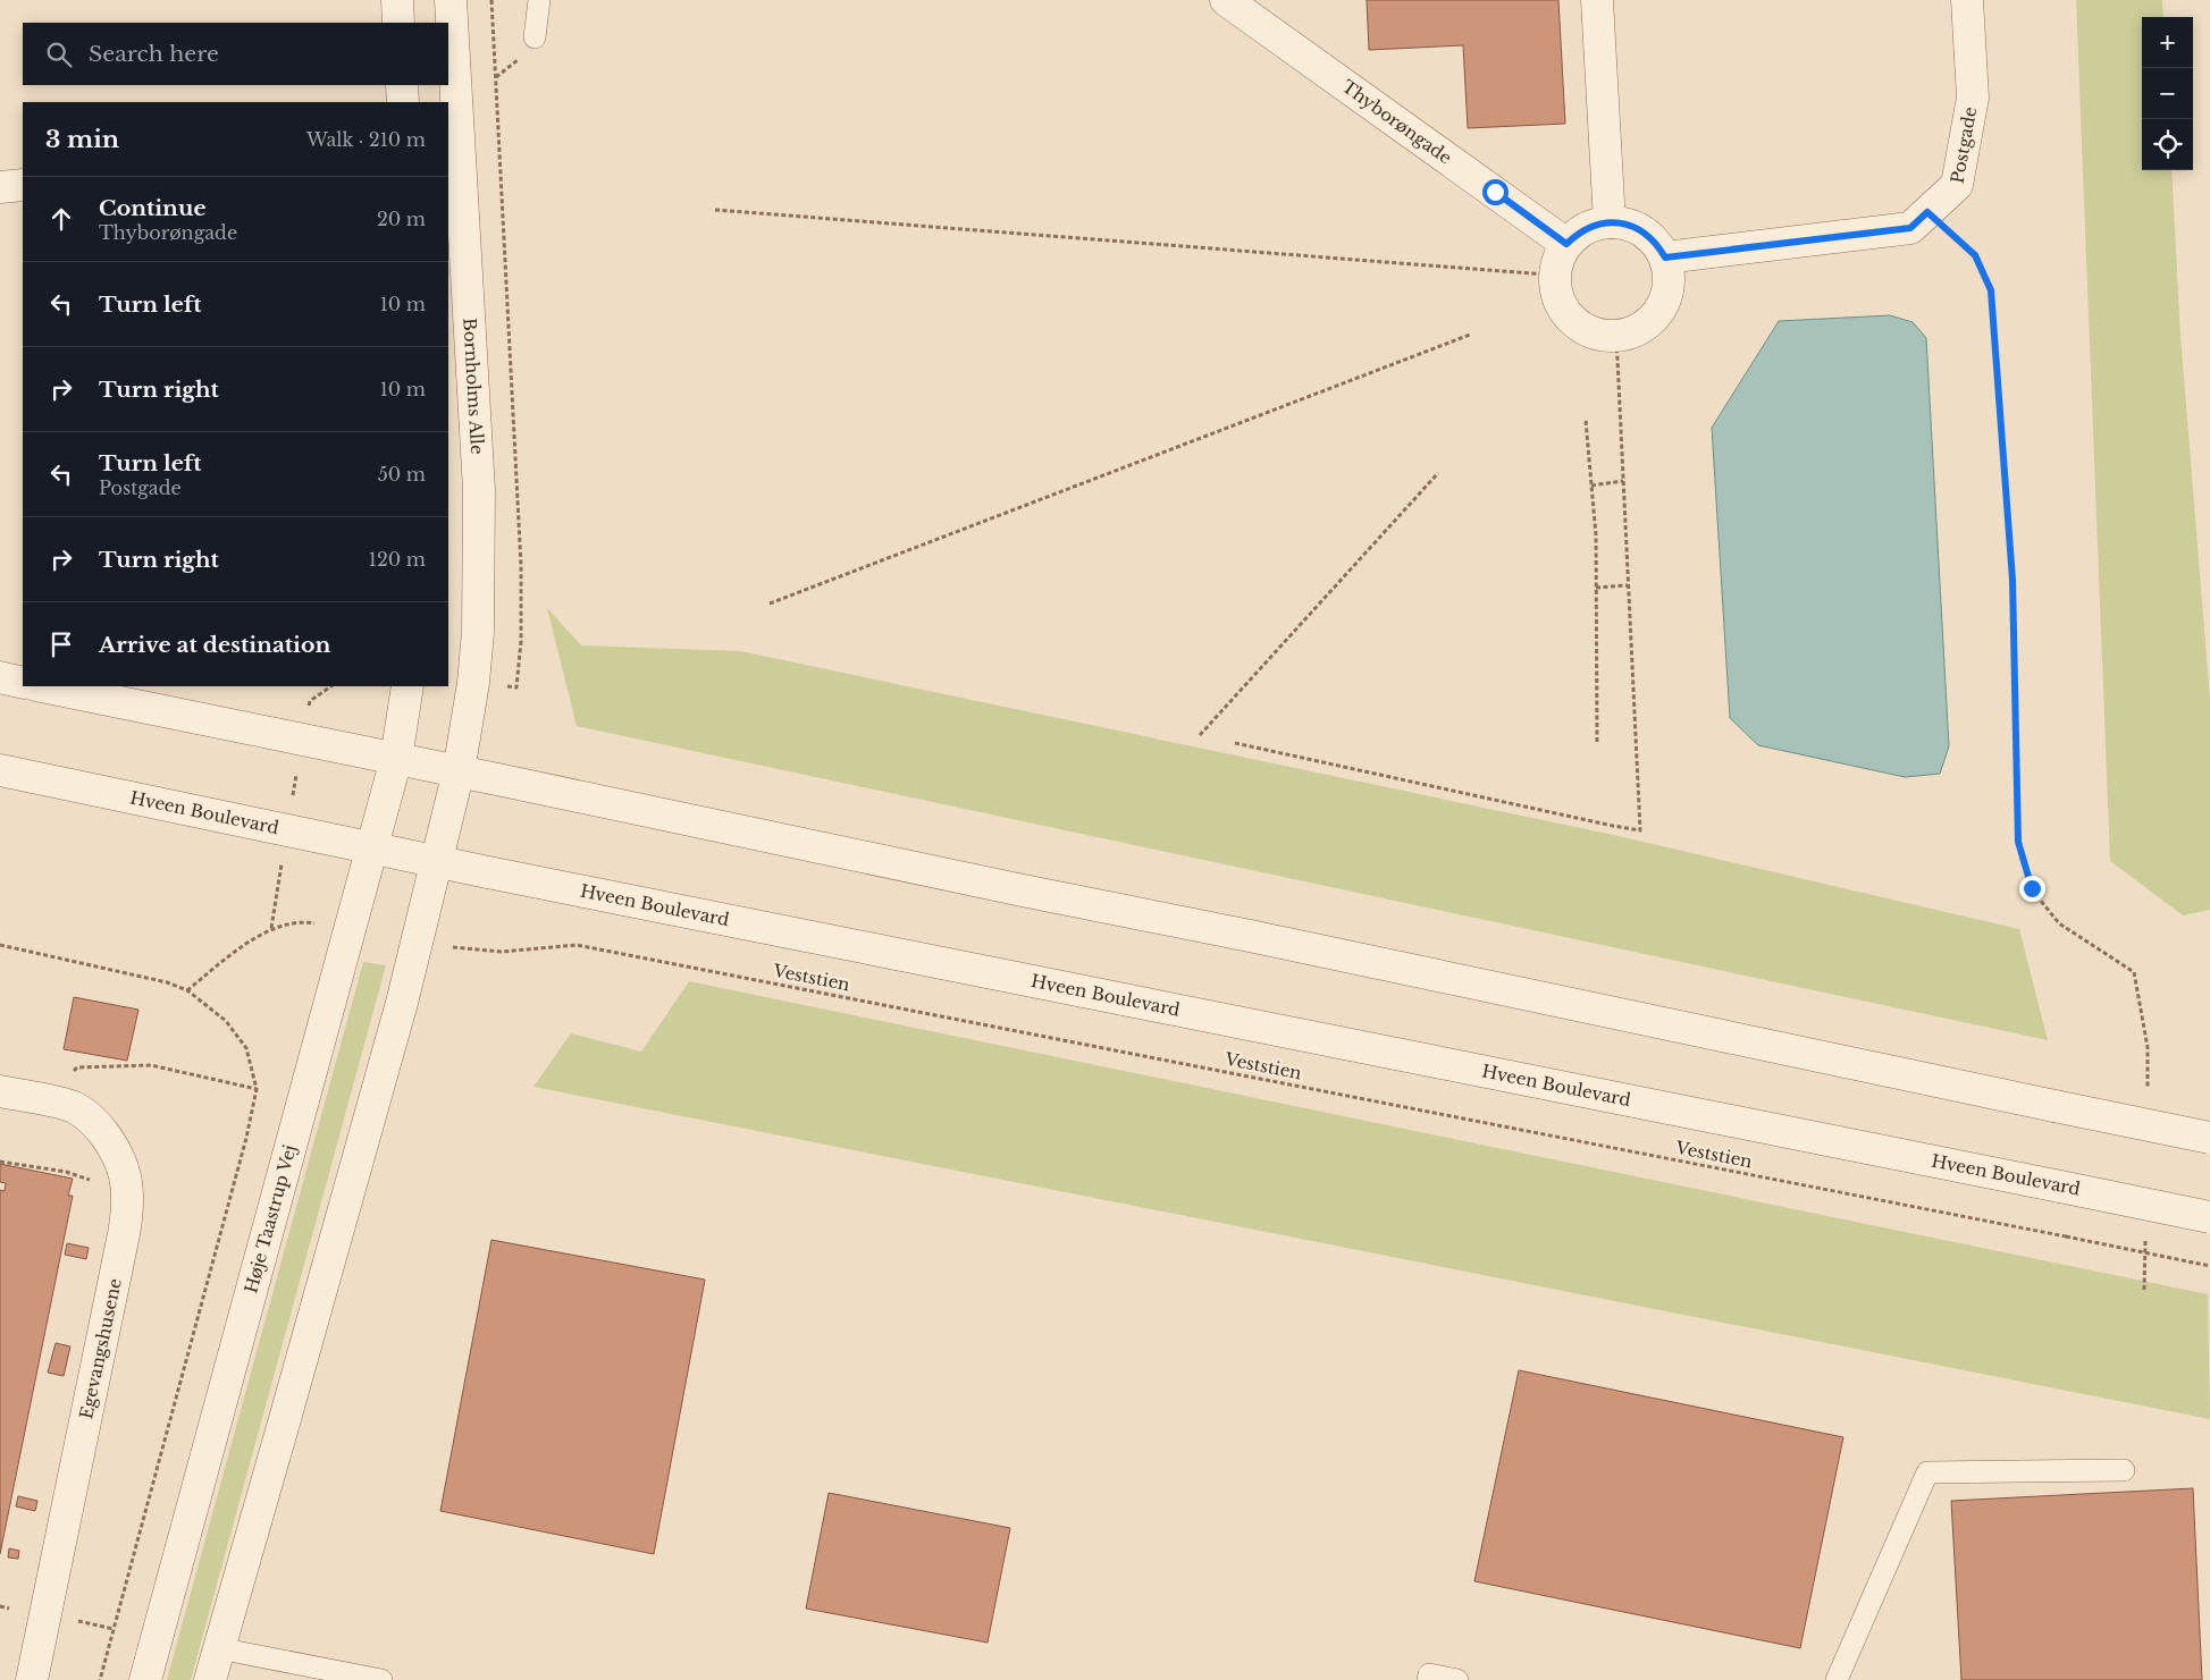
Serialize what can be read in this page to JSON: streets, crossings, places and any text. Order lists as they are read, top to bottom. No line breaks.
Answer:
{"streets":{"street":["Thyborøngade","Postgade","Bornholms Alle","Hveen Boulevard","Høje Taastrup Vej","Egevangshusene"],"path":["Veststien"]},"crossings":[["Thyborøngade","Postgade"],["Hveen Boulevard","Høje Taastrup Vej"]],"page":{"map_buttons":["+","−"],"search":"Search here","heading":["3 min","Walk · 210 m"],"list":[["Continue","Thyborøngade","20 m"],["Turn left","10 m"],["Turn right","10 m"],["Turn left","Postgade","50 m"],["Turn right","120 m"],"Arrive at destination"]}}
